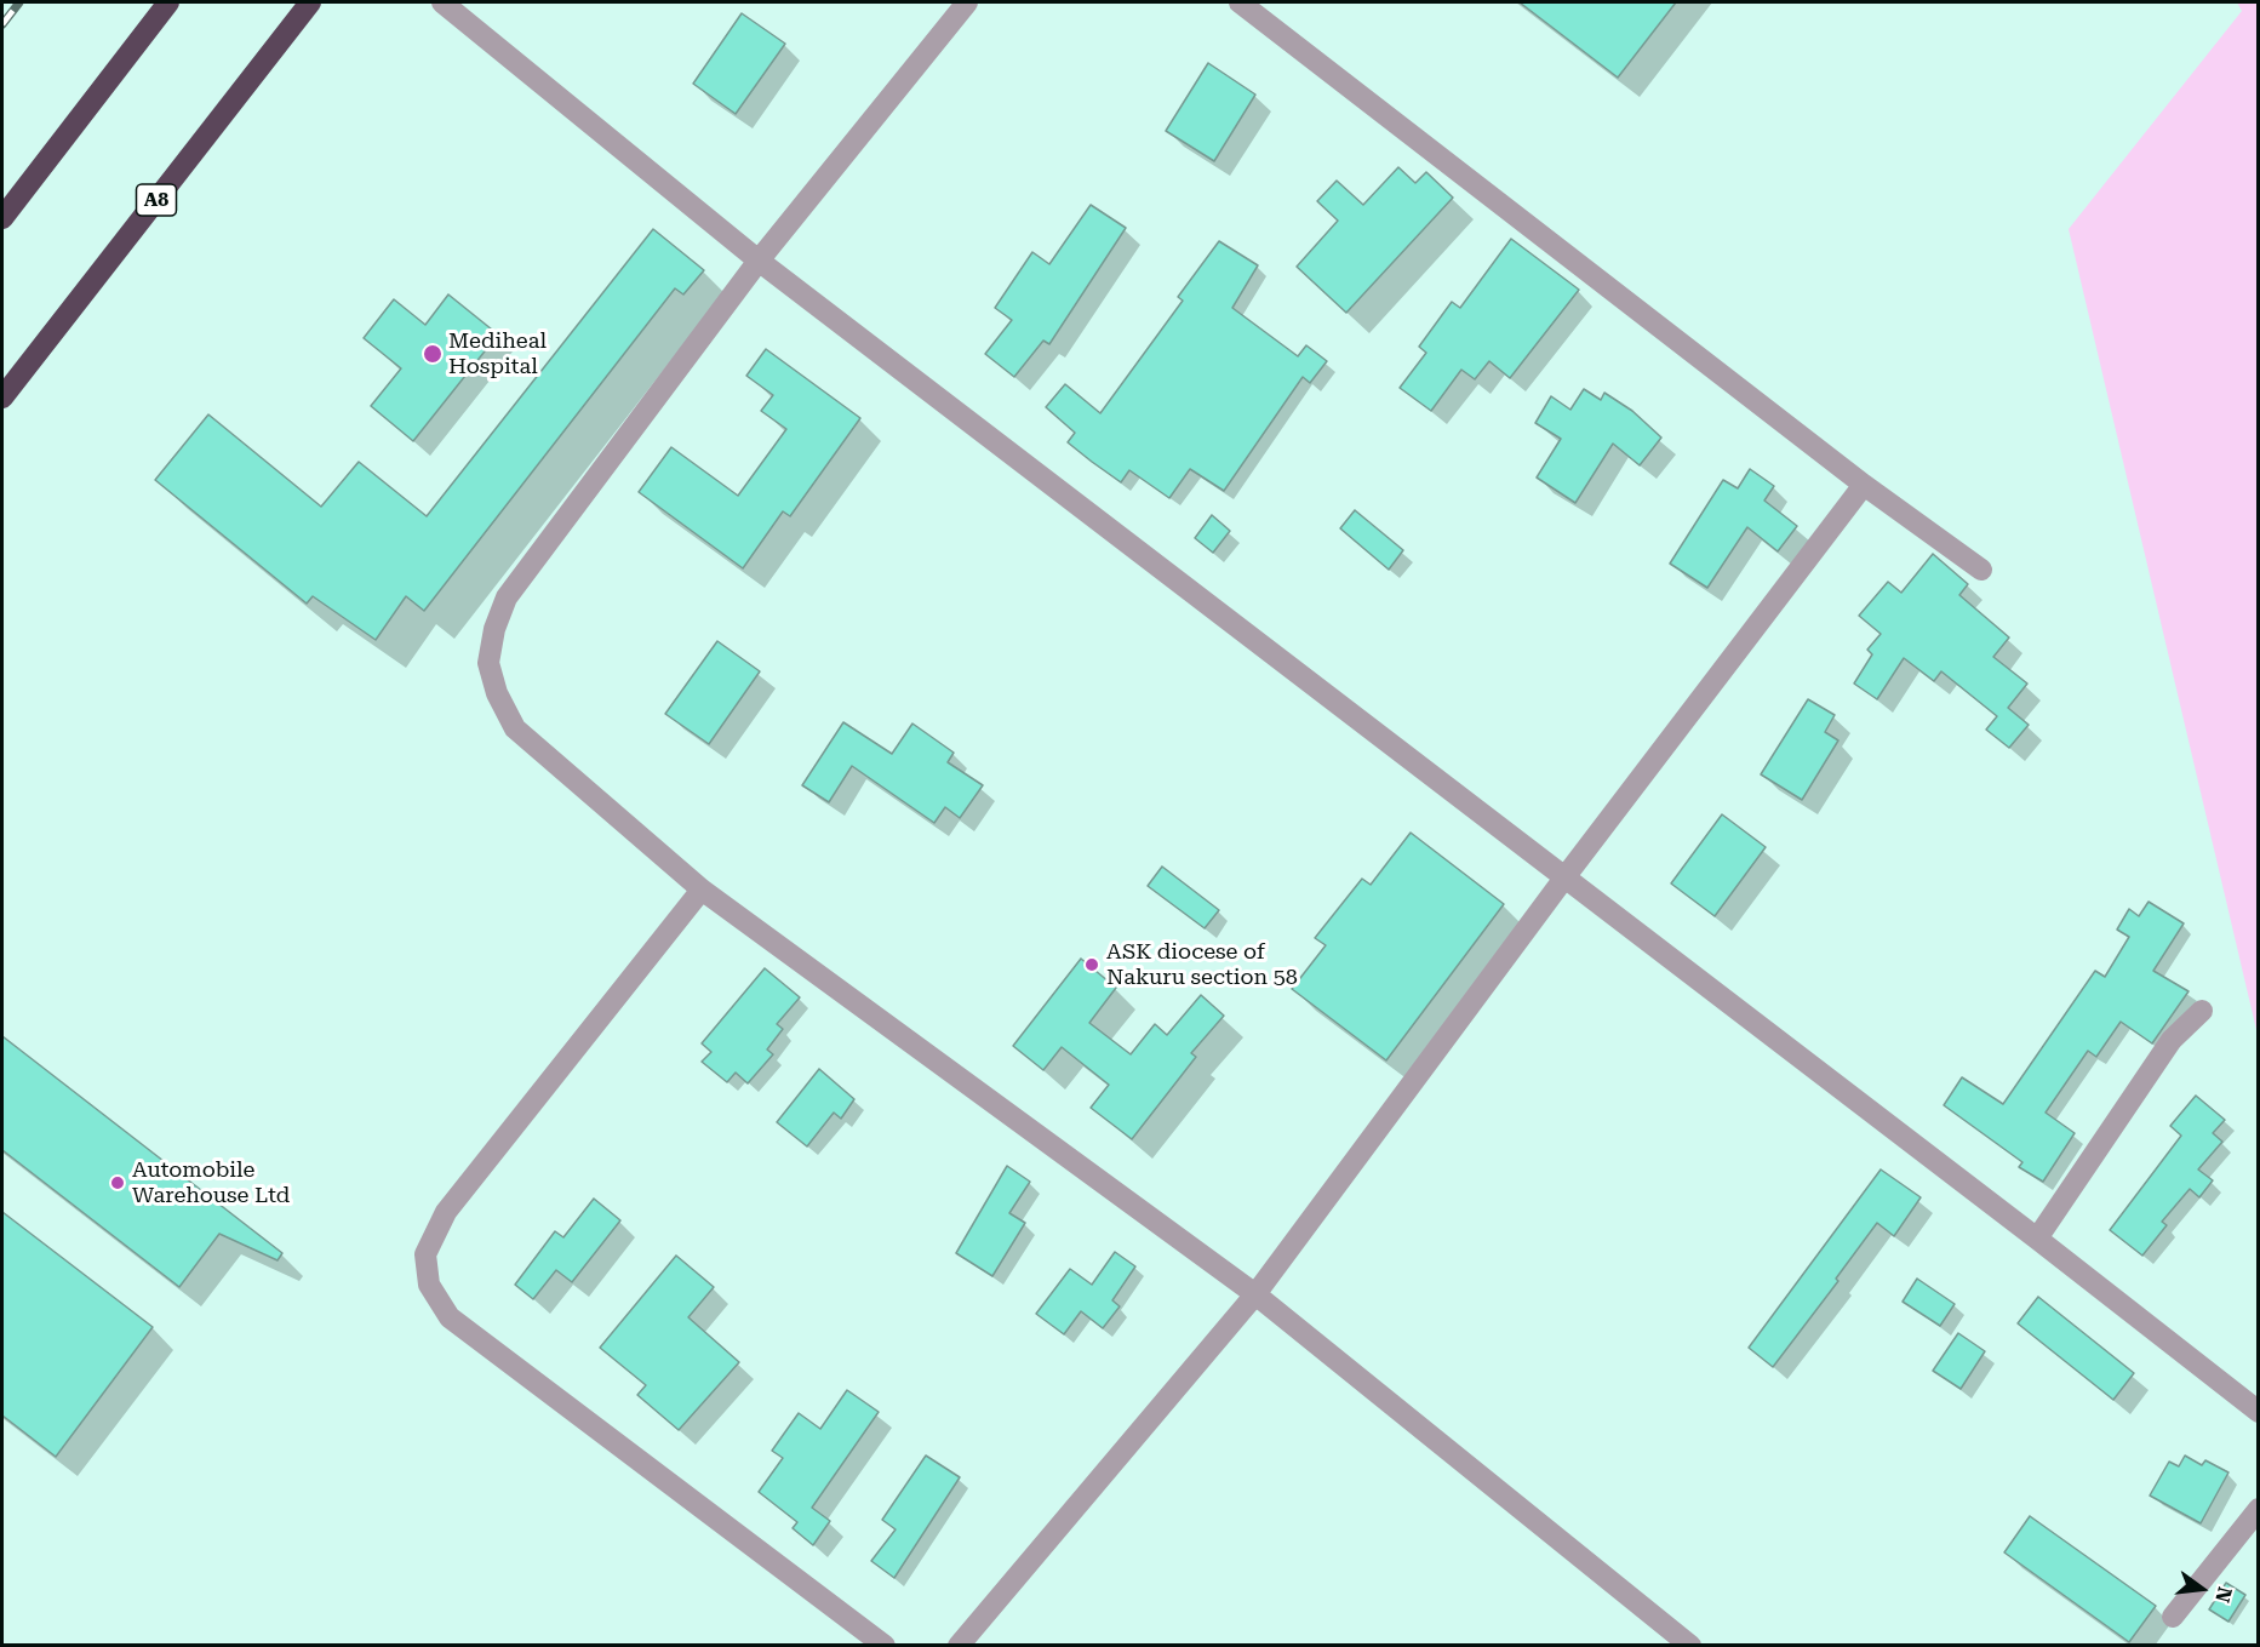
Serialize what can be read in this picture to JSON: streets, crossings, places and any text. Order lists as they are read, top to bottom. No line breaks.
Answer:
{"streets":{"highway":["A8"]},"places":["Mediheal Hospital","ASK diocese of Nakuru section 58","Automobile Warehouse Ltd"],"north":"right"}
